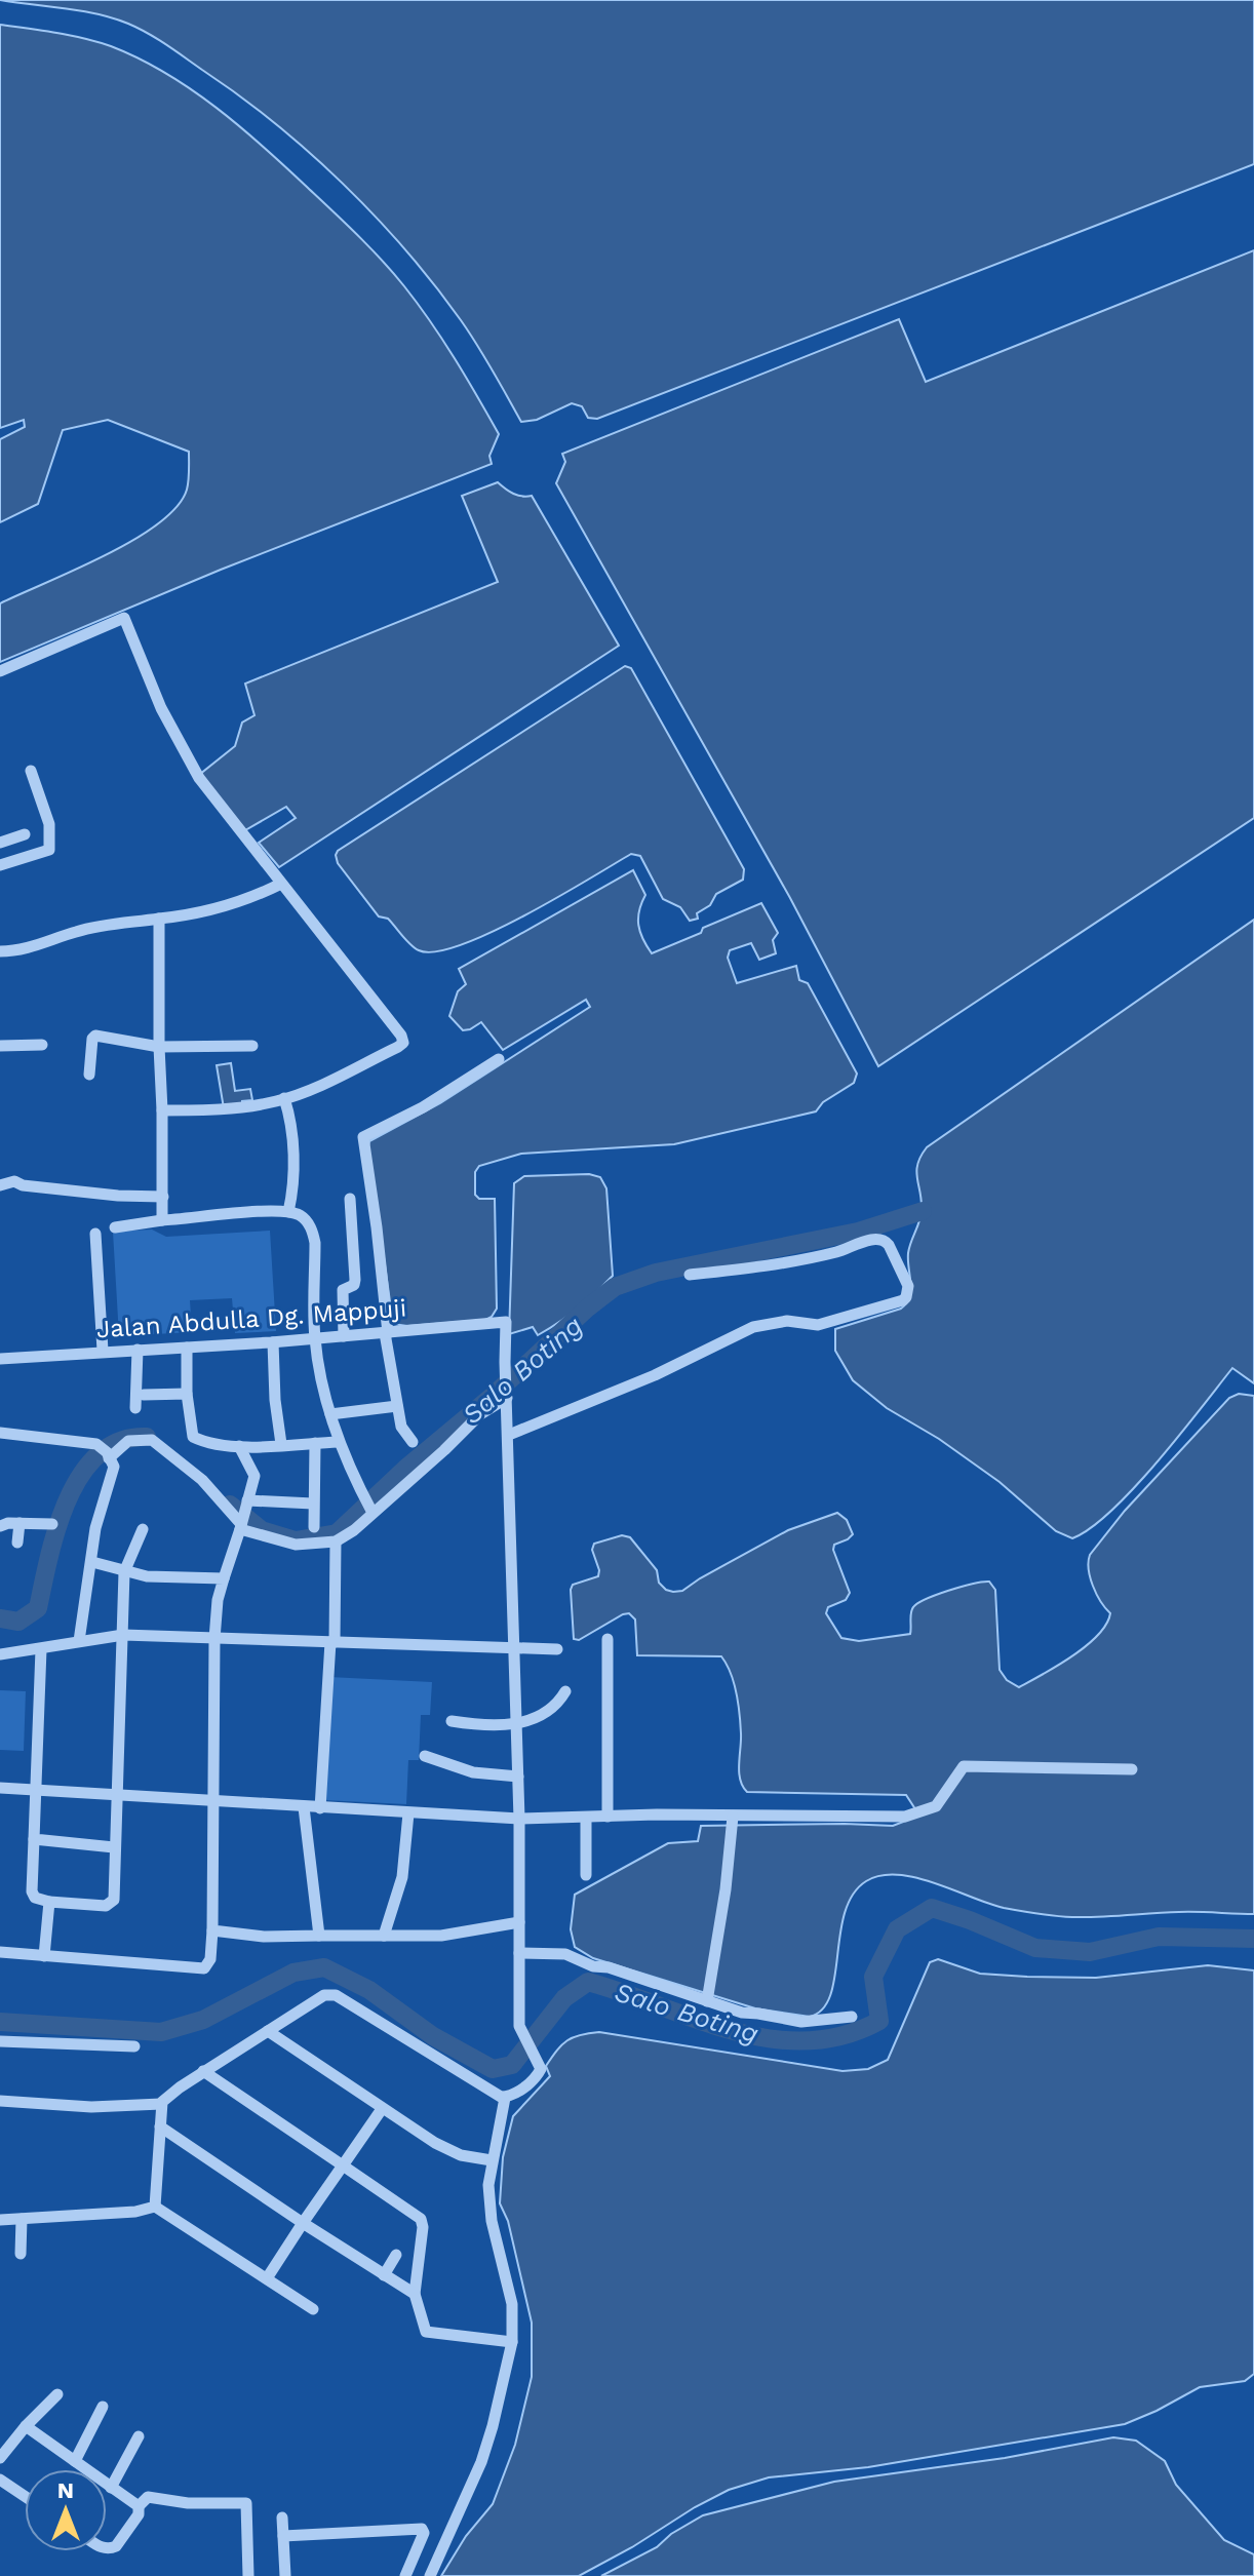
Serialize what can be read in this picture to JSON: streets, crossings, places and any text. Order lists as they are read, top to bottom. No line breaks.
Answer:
{"streets":{"street":["Jalan Abdulla Dg. Mappuji"]},"water":["Salo Boting"],"north":"top"}
